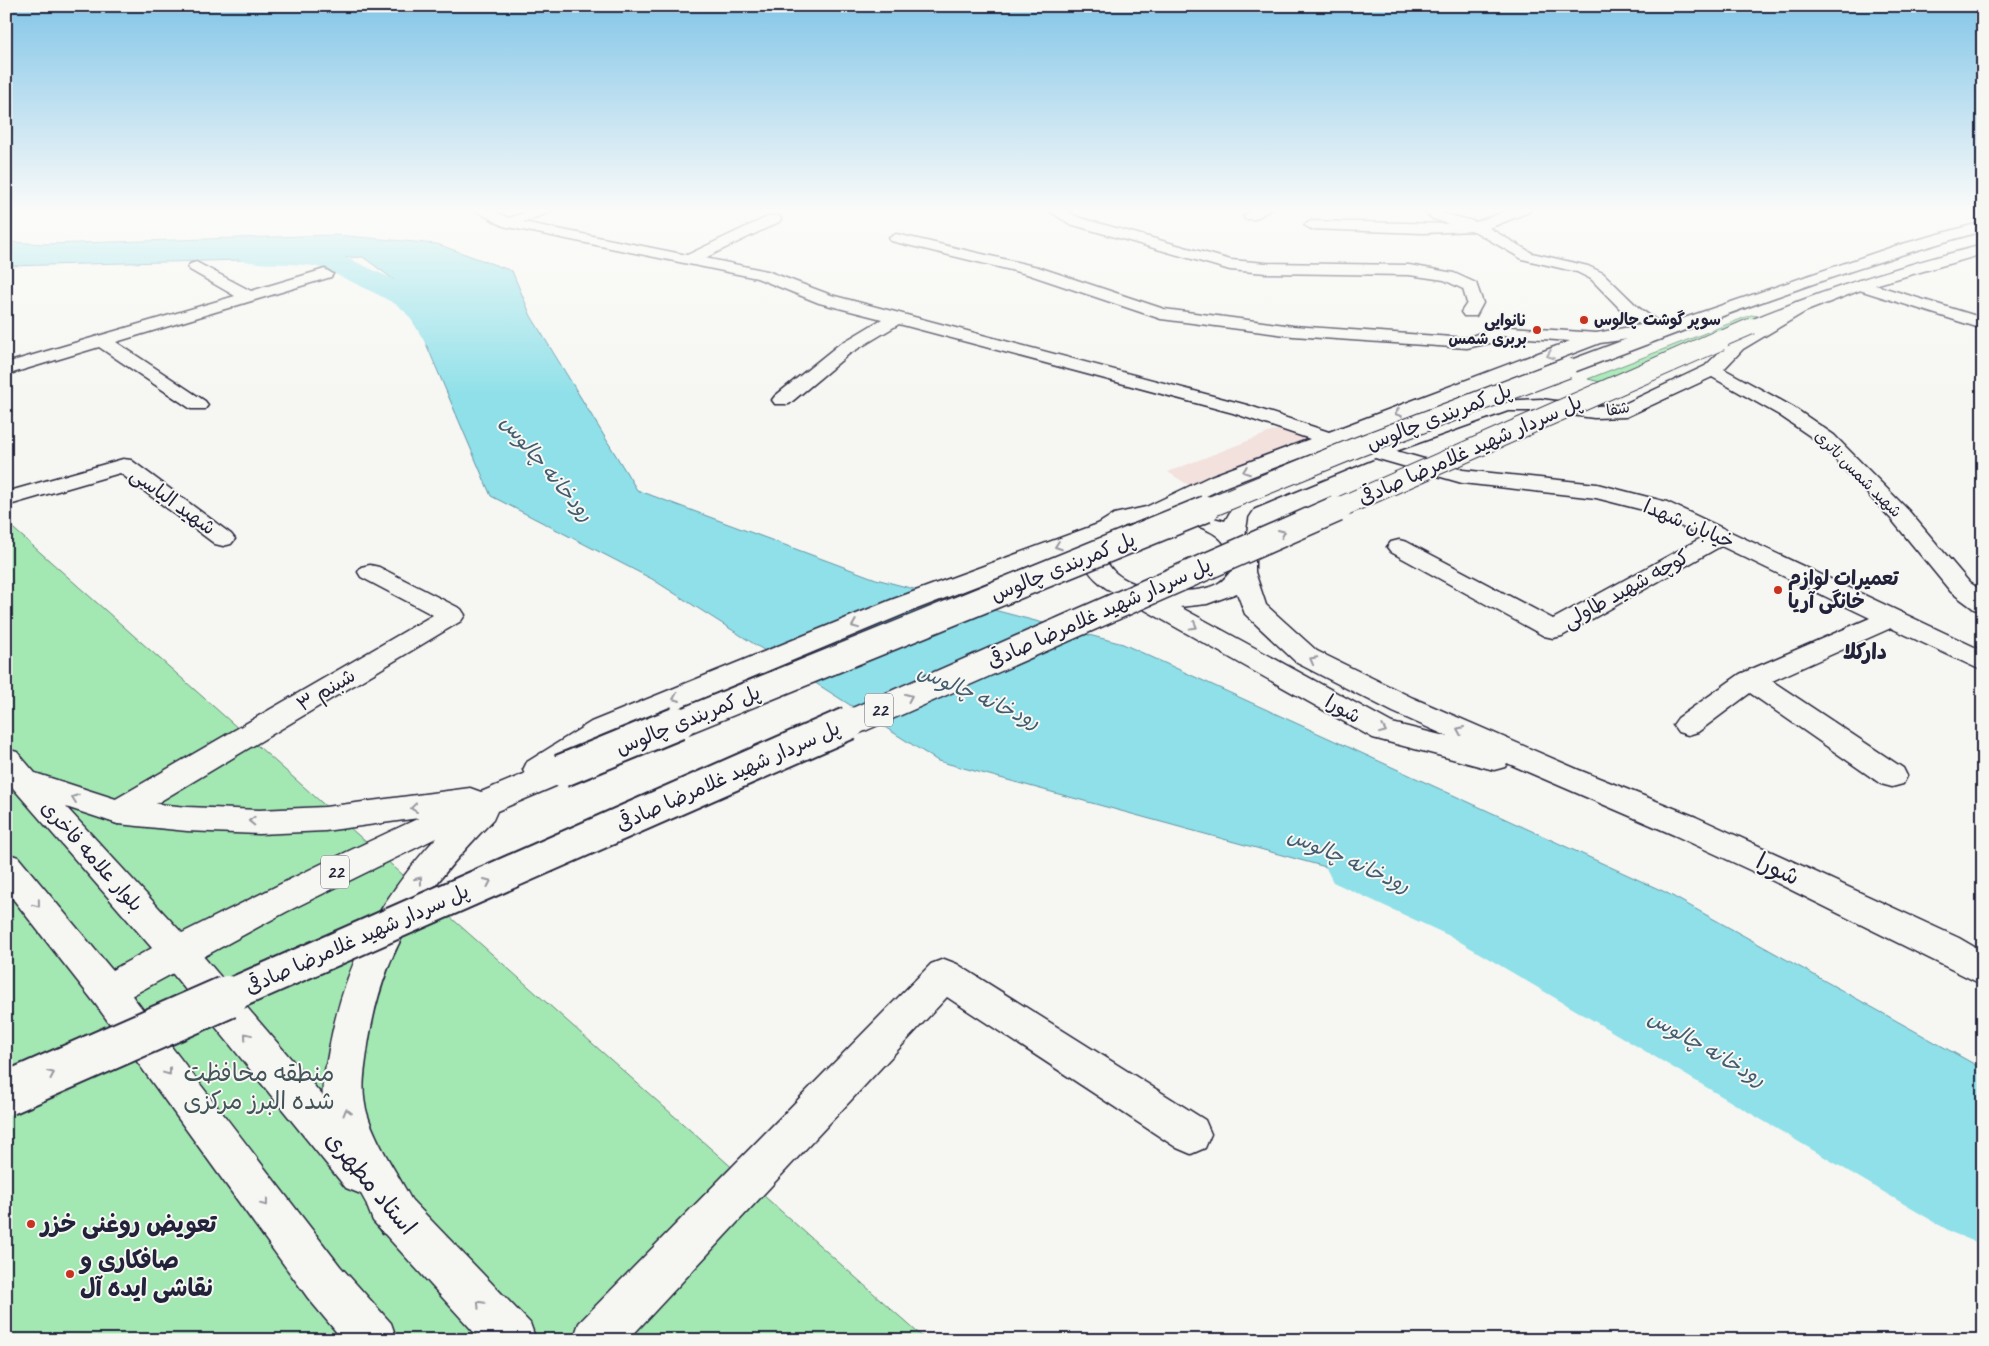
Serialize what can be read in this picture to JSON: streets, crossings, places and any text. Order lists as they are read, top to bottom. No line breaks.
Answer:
{"streets":{"main road":["شفا","پل کمربندی چالوس","پل سردار شهید غلامرضا صادقی","شهید شمس ناتری","شهید الیاسی","خیابان شهدا","کوچه شهید طاولی","شبنم ۳","شورا","22","بلوار علامه فاخری","استاد مطهری"]},"crossings":[["شفا","پل سردار شهید غلامرضا صادقی"],["شفا","شهید شمس ناتری"],["شفا","خیابان شهدا"],["شفا","22"],["پل کمربندی چالوس","22"],["پل سردار شهید غلامرضا صادقی","22"],["خیابان شهدا","کوچه شهید طاولی"],["22","بلوار علامه فاخری"],["22","استاد مطهری"],["بلوار علامه فاخری","استاد مطهری"]],"districts":["دارکلا"],"water":["رودخانه چالوس"],"parks":["منطقه محافظت شده البرز مرکزی"],"places":["سوپر گوشت چالوس","نانوایی بربری شمس","تعمیرات لوازم خانگی آریا","تعویض روغنی خزر","صافکاری و نقاشی ایده آل"]}
